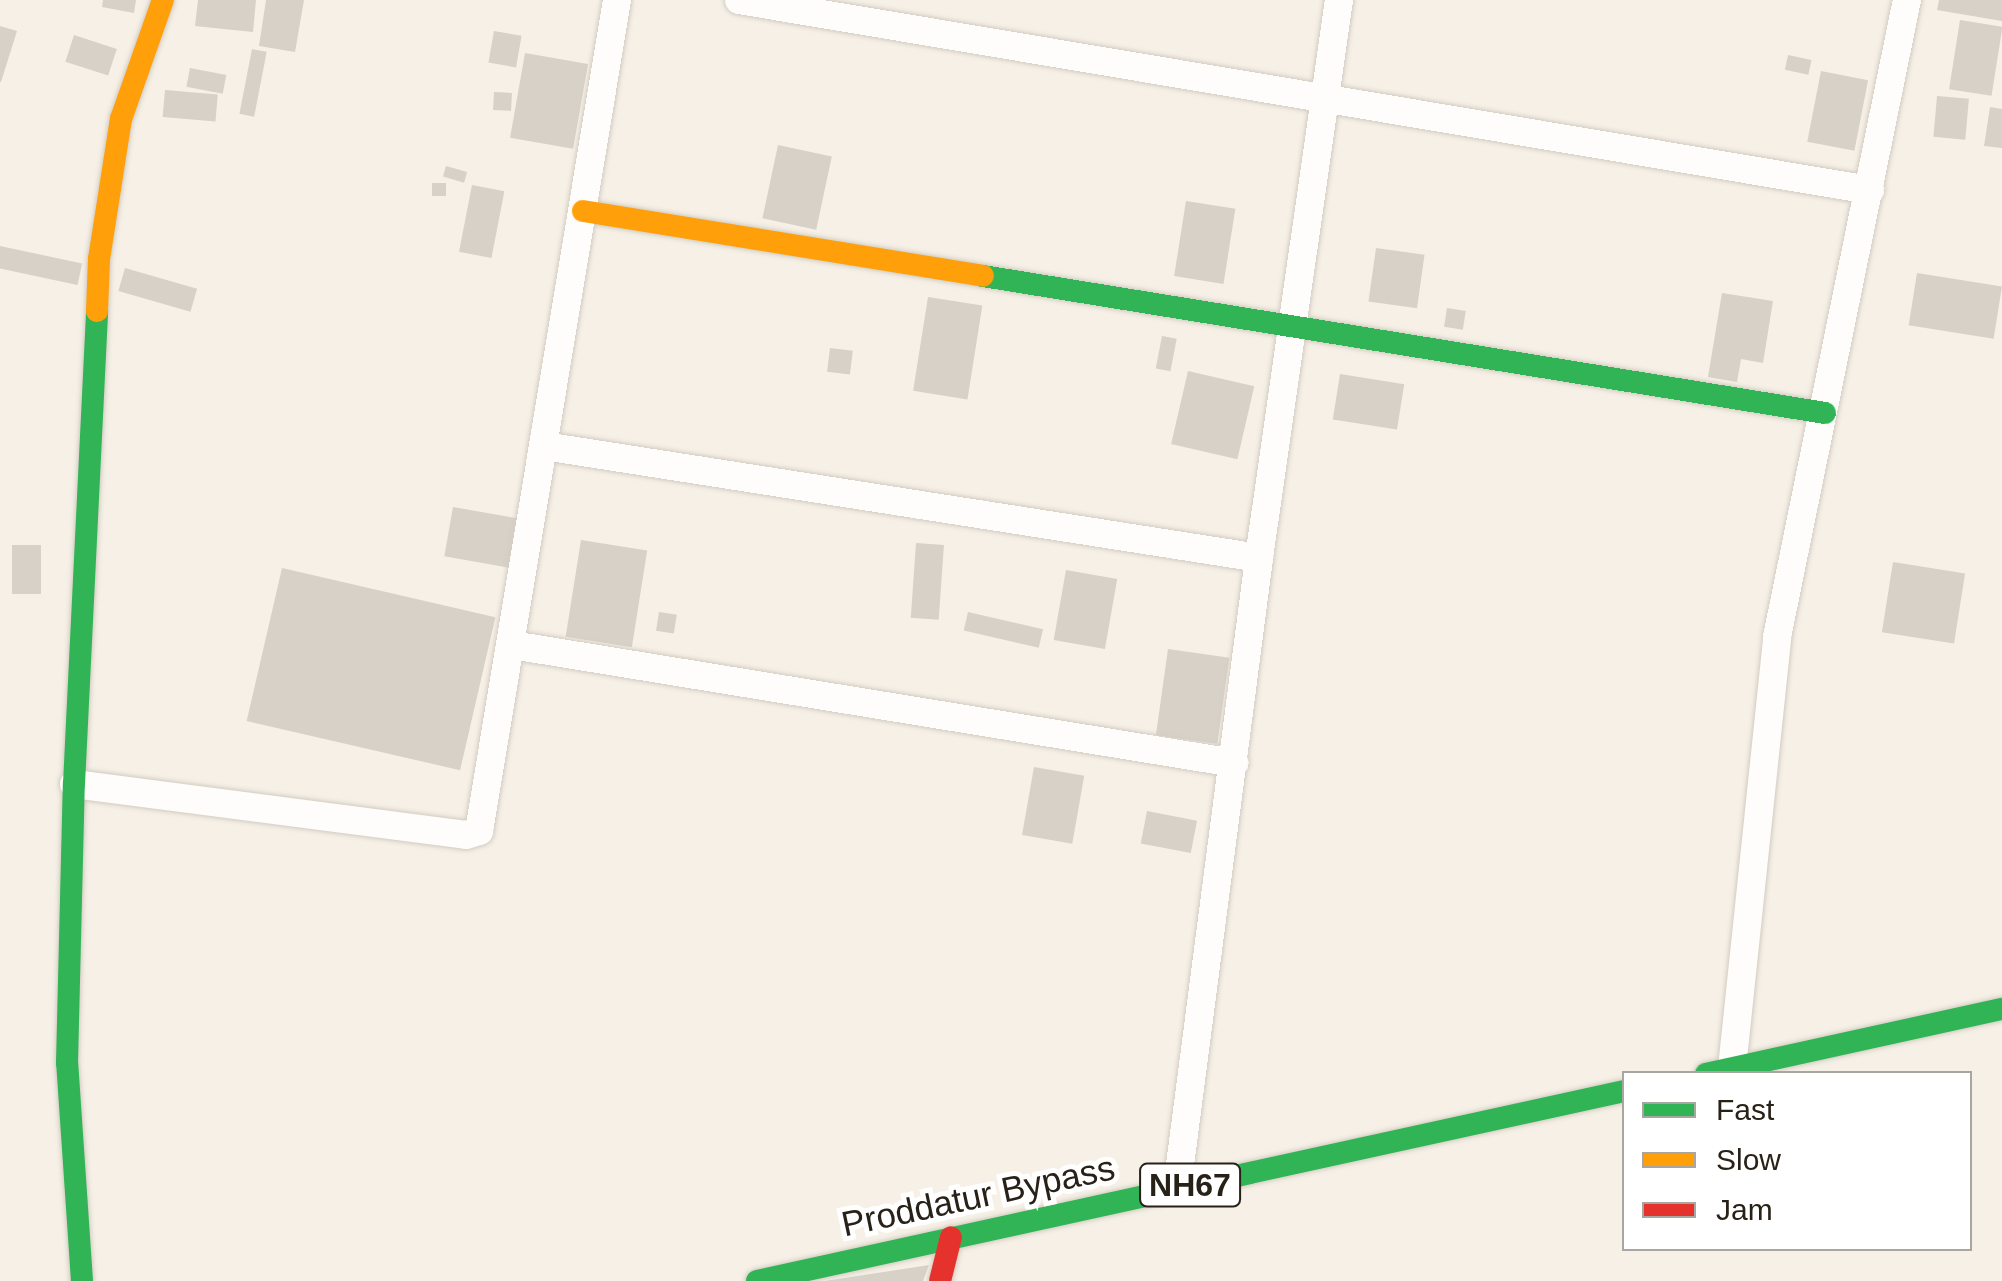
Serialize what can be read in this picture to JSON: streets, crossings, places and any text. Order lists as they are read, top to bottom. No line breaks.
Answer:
{"streets":{"main road":["NH67","Proddatur Bypass"]},"legend":["Fast","Slow","Jam"]}
